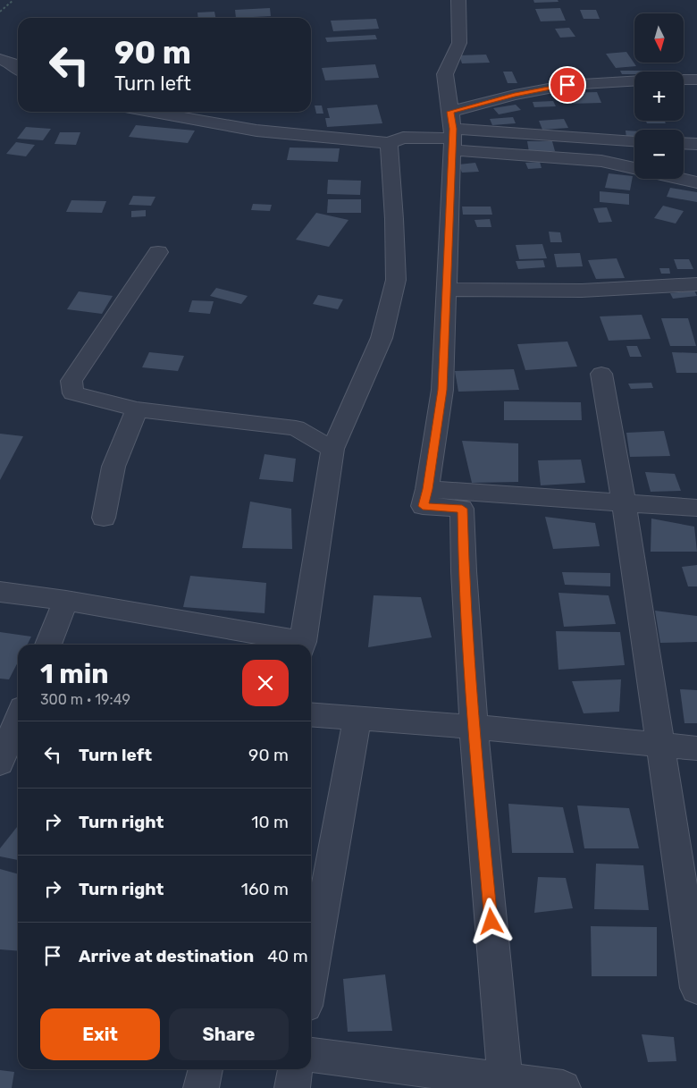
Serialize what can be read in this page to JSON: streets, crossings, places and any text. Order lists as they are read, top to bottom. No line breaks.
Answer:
{"north":"bottom","page":{"map_buttons":["+","−"],"turn":["90 m","Turn left"],"heading":["1 min","300 m · 19:49"],"list":[{"name":"Turn left","value":"90 m"},{"name":"Turn right","value":"10 m"},{"name":"Turn right","value":"160 m"},{"name":"Arrive at destination","value":"40 m"}],"buttons":["Exit","Share"]}}
